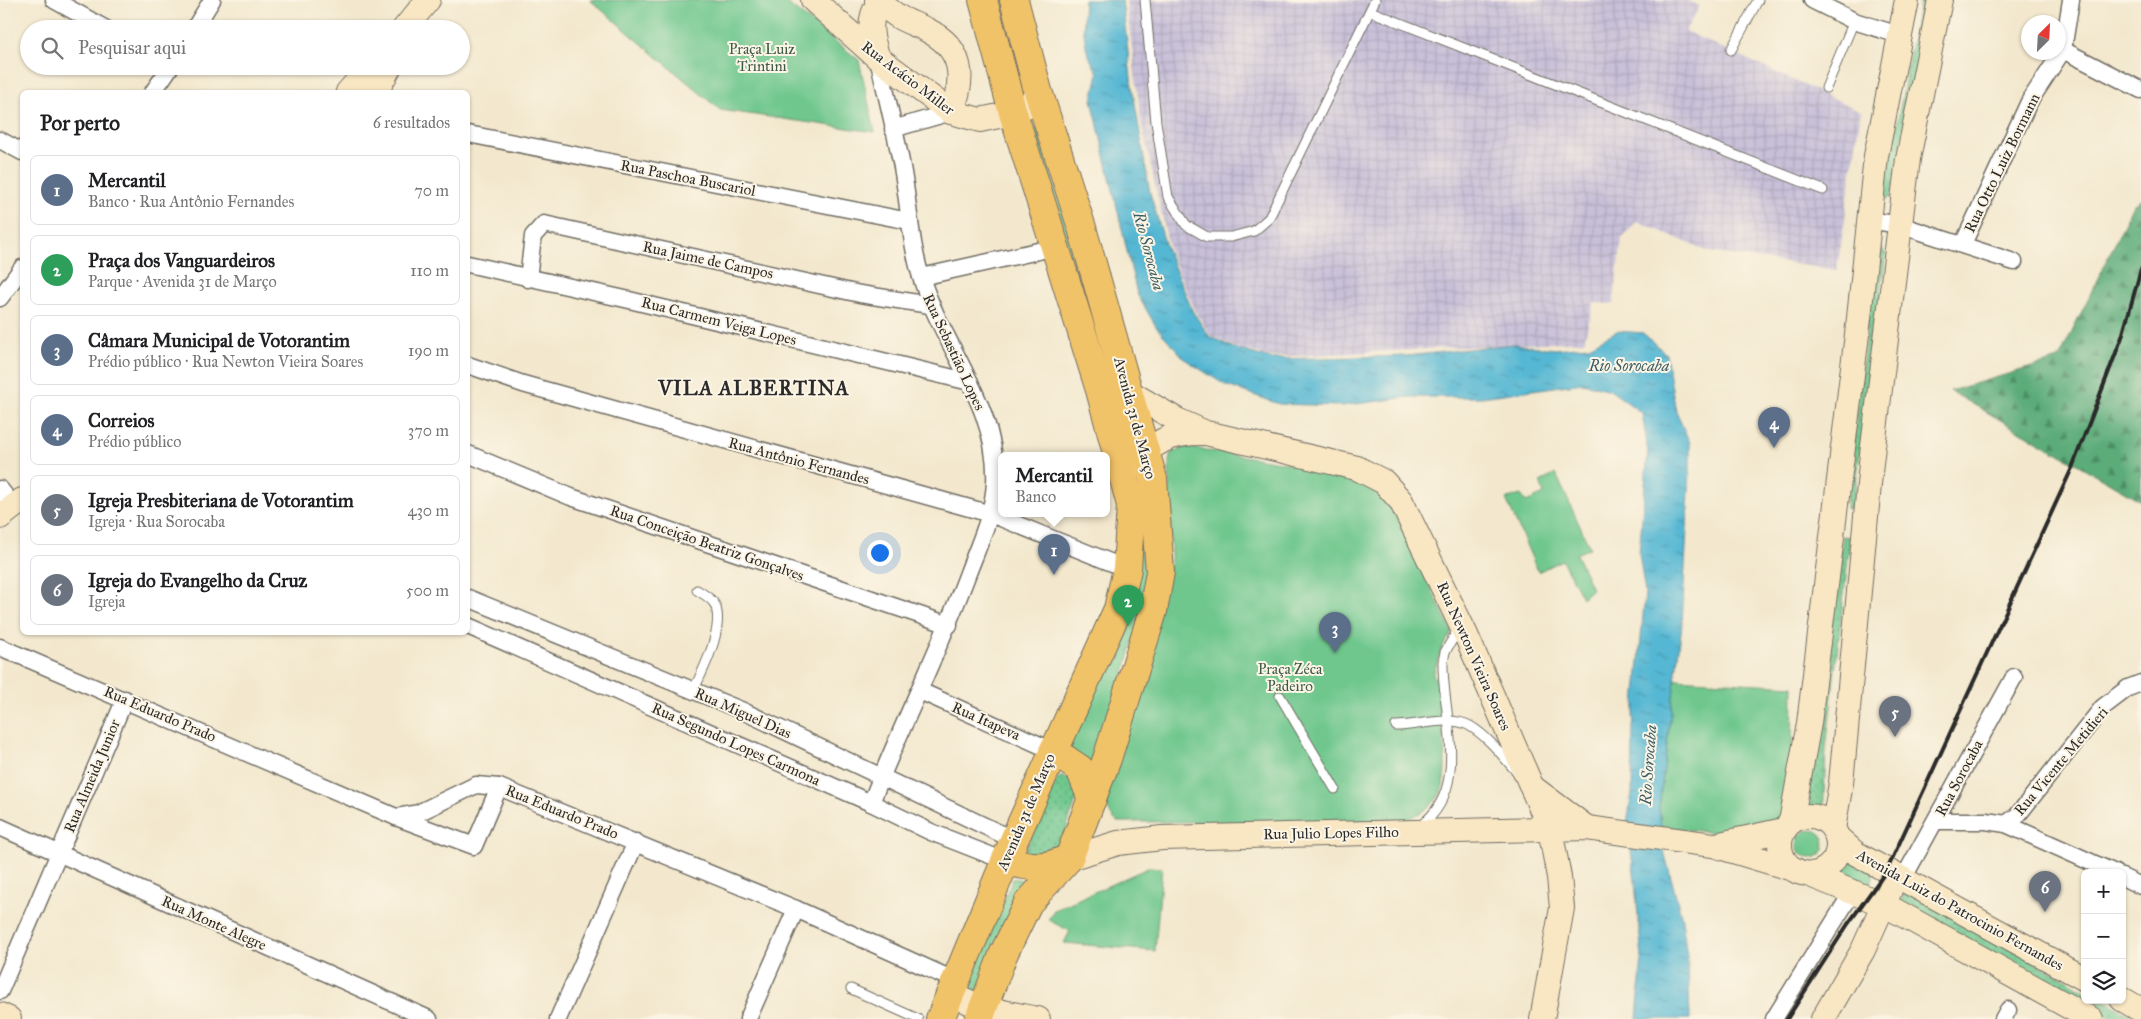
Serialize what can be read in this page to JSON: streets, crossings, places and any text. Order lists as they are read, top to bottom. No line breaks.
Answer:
{"streets":{"highway":["Avenida 31 de Março"],"main road":["Rua Acácio Miller","Rua Newton Vieira Soares","Rua Julio Lopes Filho","Avenida Luiz do Patrocinio Fernandes"],"street":["Rua Otto Luiz Bormann","Rua Paschoa Buscariol","Rua Jaime de Campos","Rua Carmem Veiga Lopes","Rua Sebastião Lopes","Rua Antônio Fernandes","Rua Conceição Beatriz Gonçalves","Rua Miguel Dias","Rua Eduardo Prado","Rua Itapeva","Rua Segundo Lopes Carmona","Rua Vicente Metidieri","Rua Almeida Junior","Rua Sorocaba","Rua Monte Alegre"]},"crossings":[["Rua Acácio Miller","Rua Sebastião Lopes"],["Rua Acácio Miller","Avenida 31 de Março"],["Rua Paschoa Buscariol","Rua Sebastião Lopes"],["Rua Jaime de Campos","Rua Carmem Veiga Lopes"],["Rua Jaime de Campos","Rua Sebastião Lopes"],["Rua Carmem Veiga Lopes","Rua Sebastião Lopes"],["Rua Sebastião Lopes","Rua Antônio Fernandes"],["Rua Sebastião Lopes","Rua Conceição Beatriz Gonçalves"],["Rua Sebastião Lopes","Rua Miguel Dias"],["Rua Sebastião Lopes","Rua Itapeva"],["Rua Sebastião Lopes","Rua Segundo Lopes Carmona"],["Avenida 31 de Março","Rua Antônio Fernandes"],["Avenida 31 de Março","Rua Miguel Dias"],["Avenida 31 de Março","Rua Eduardo Prado"],["Avenida 31 de Março","Rua Itapeva"],["Avenida 31 de Março","Rua Segundo Lopes Carmona"],["Avenida 31 de Março","Rua Julio Lopes Filho"],["Rua Newton Vieira Soares","Rua Julio Lopes Filho"],["Rua Miguel Dias","Rua Segundo Lopes Carmona"],["Rua Eduardo Prado","Rua Almeida Junior"],["Rua Almeida Junior","Rua Monte Alegre"],["Rua Sorocaba","Avenida Luiz do Patrocinio Fernandes"]],"districts":["VILA ALBERTINA"],"water":["Rio Sorocaba"],"parks":["Praça Luiz Trintini","Praça Zéca Padeiro"],"north":"top right","page":{"search":"Pesquisar aqui","heading":["Por perto","6 resultados"],"list":[{"mark":"1","name":"Mercantil","note":"Banco · Rua Antônio Fernandes","value":"70 m"},{"mark":"2","name":"Praça dos Vanguardeiros","note":"Parque · Avenida 31 de Março","value":"110 m"},{"mark":"3","name":"Câmara Municipal de Votorantim","note":"Prédio público · Rua Newton Vieira Soares","value":"190 m"},{"mark":"4","name":"Correios","note":"Prédio público","value":"370 m"},{"mark":"5","name":"Igreja Presbiteriana de Votorantim","note":"Igreja · Rua Sorocaba","value":"430 m"},{"mark":"6","name":"Igreja do Evangelho da Cruz","note":"Igreja","value":"500 m"}],"pins":["4","1","2","3","5","6"],"popup":["Mercantil","Banco"],"map_buttons":["+","−"]}}
